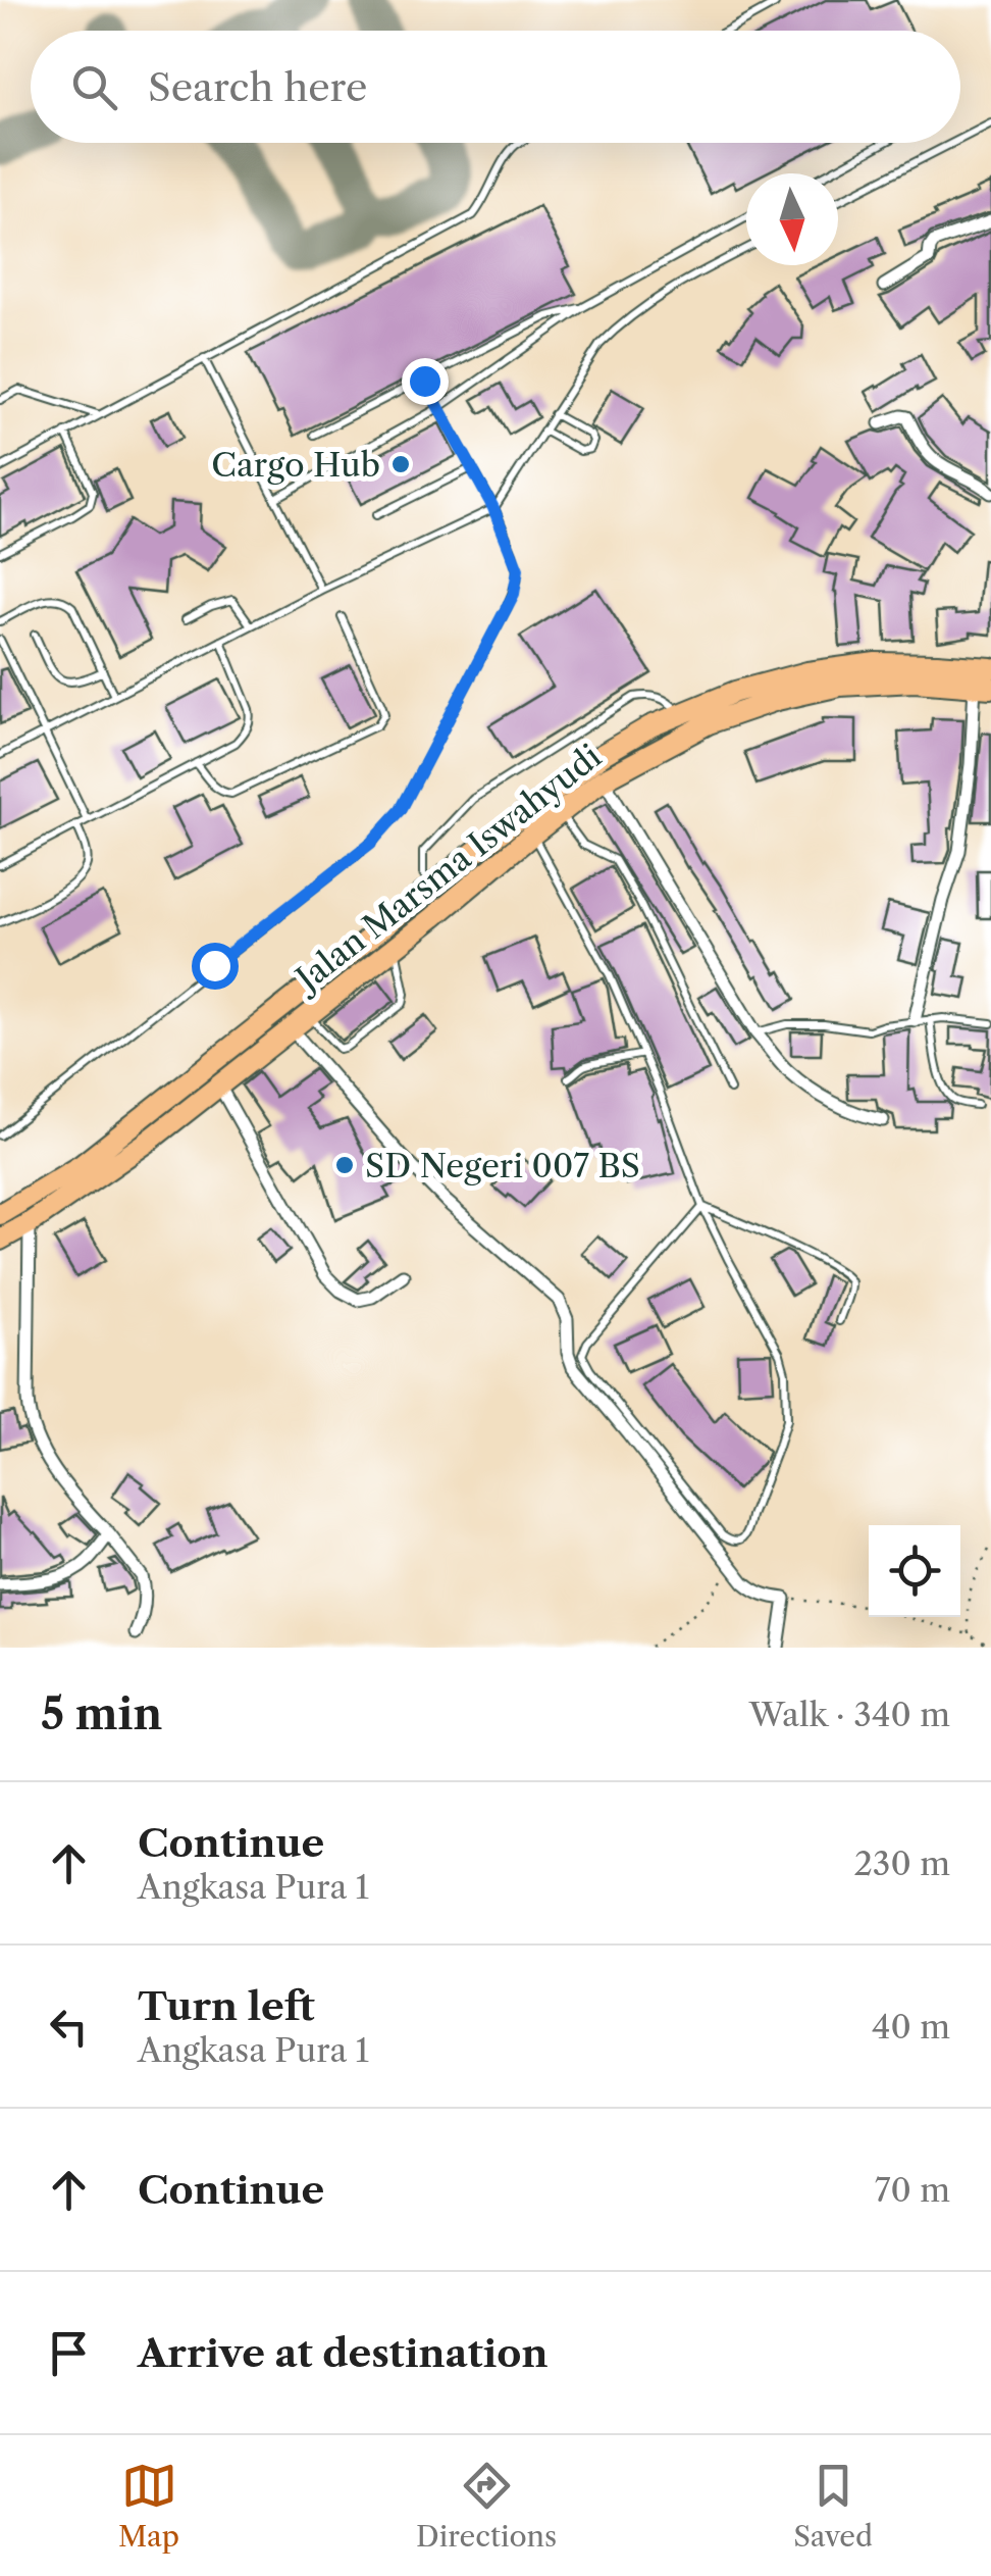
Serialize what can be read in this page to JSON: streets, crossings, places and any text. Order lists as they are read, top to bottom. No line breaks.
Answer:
{"streets":{"highway":["Jalan Marsma Iswahyudi"]},"places":["Cargo Hub","SD Negeri 007 BS"],"north":"bottom","page":{"search":"Search here","heading":["5 min","Walk · 340 m"],"list":[["Continue","Angkasa Pura 1","230 m"],["Turn left","Angkasa Pura 1","40 m"],["Continue","70 m"],"Arrive at destination"],"nav":["Map","Directions","Saved"]}}
